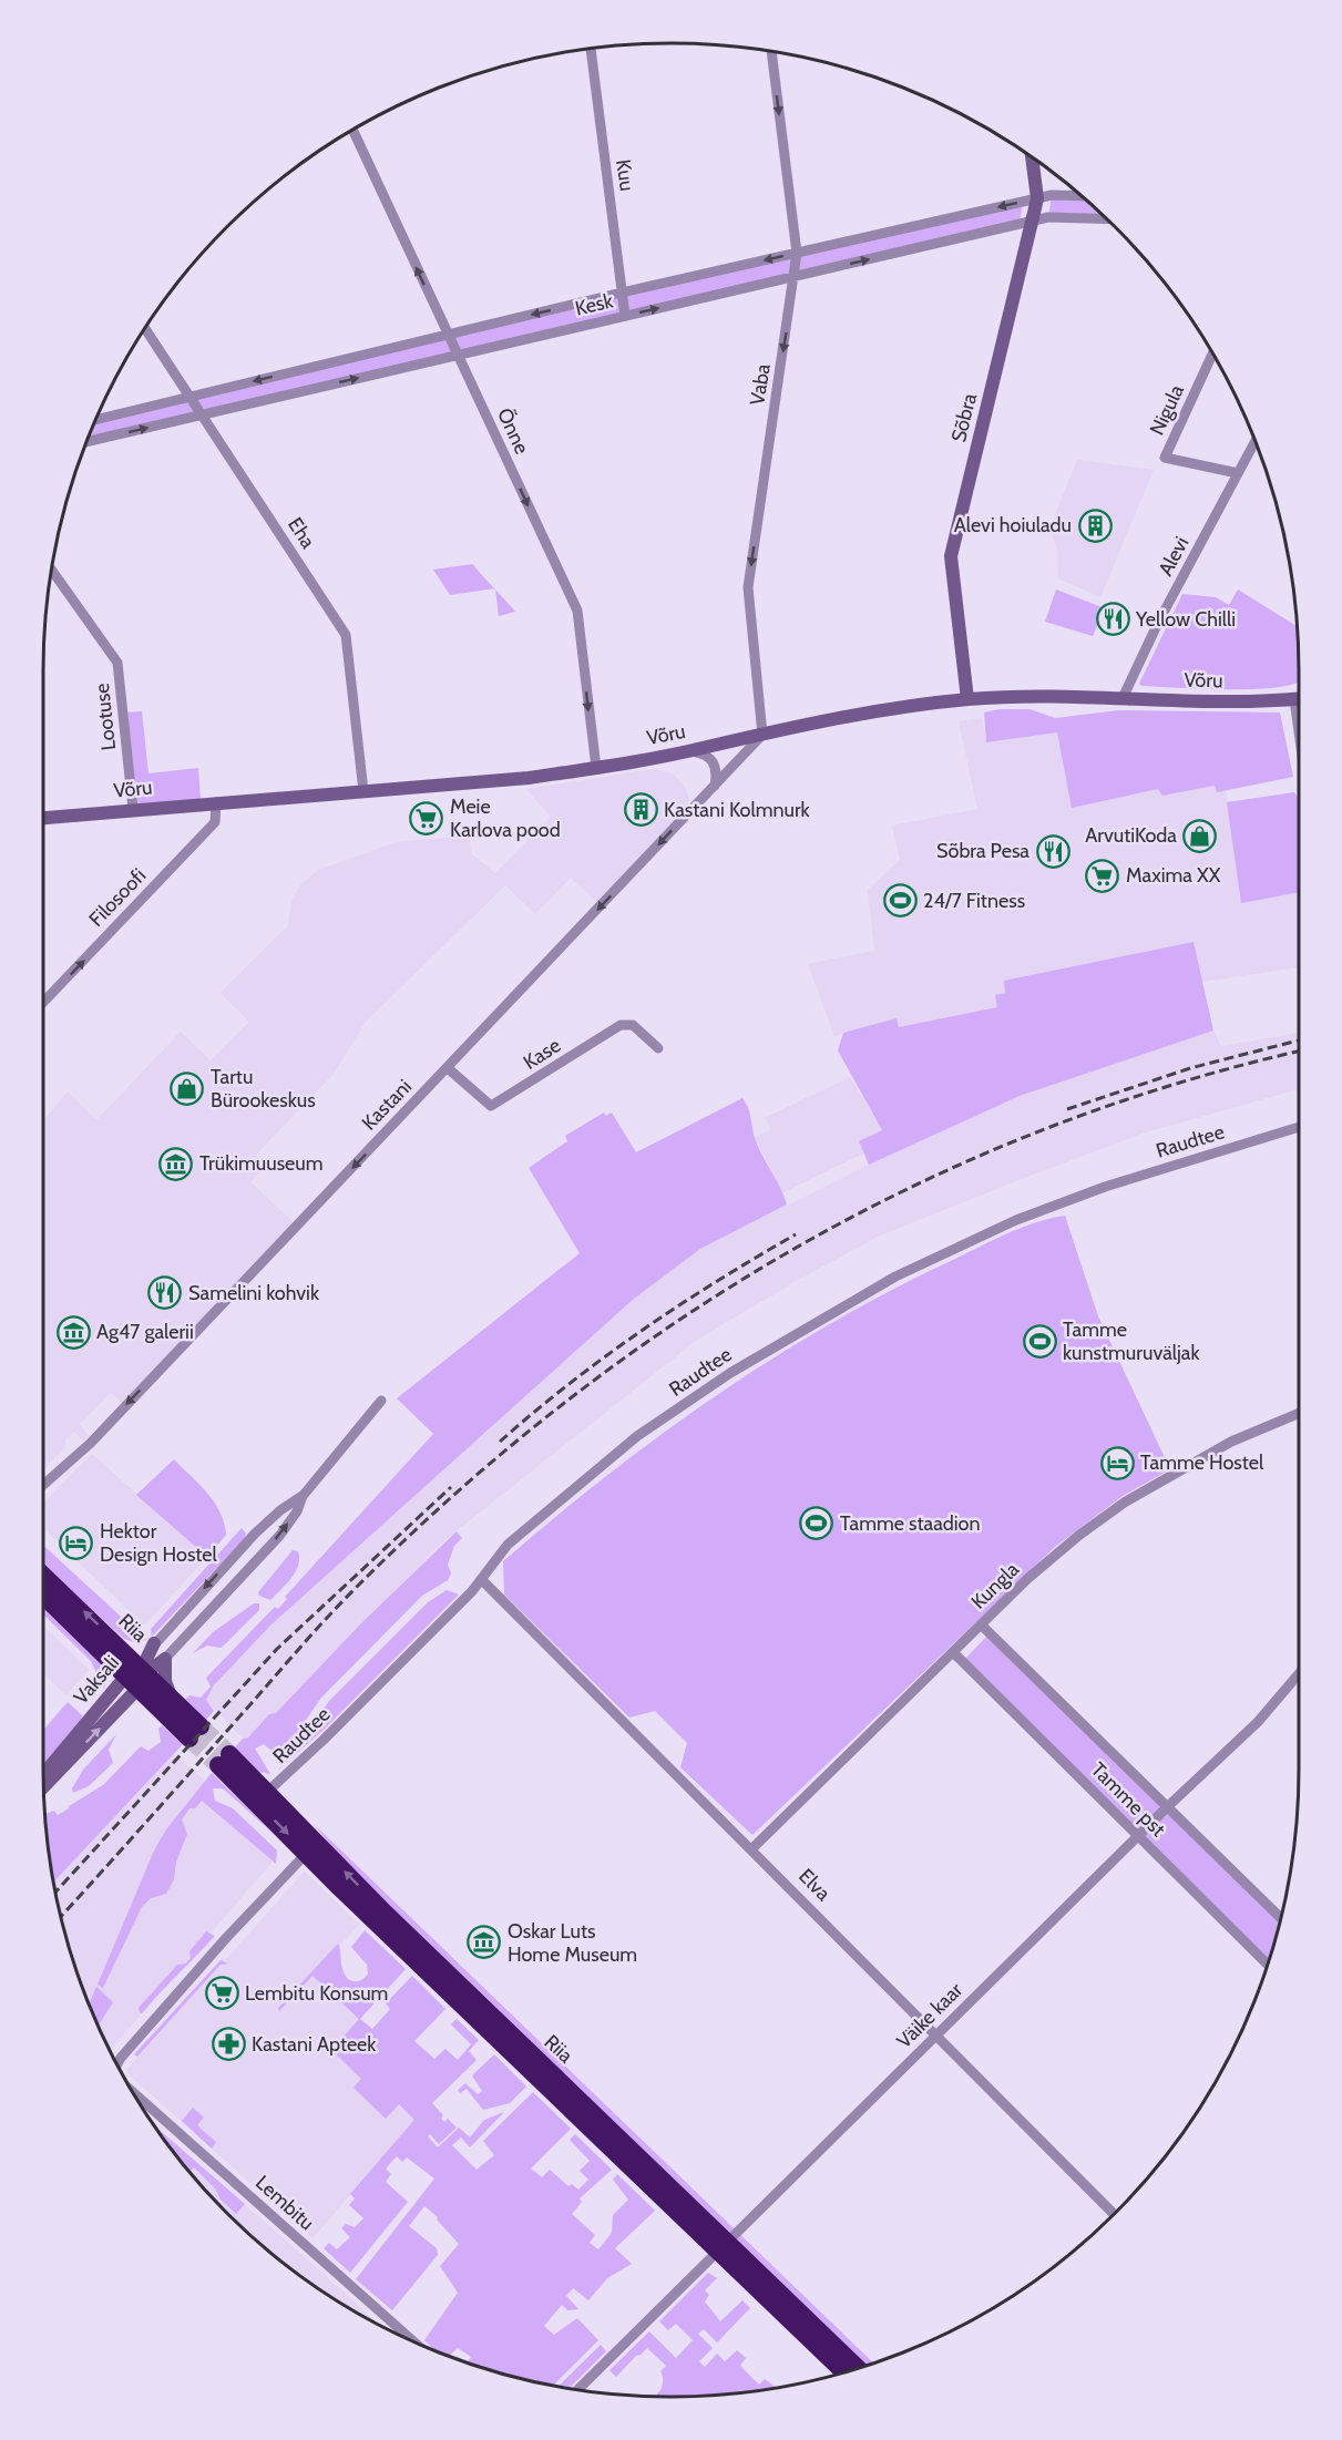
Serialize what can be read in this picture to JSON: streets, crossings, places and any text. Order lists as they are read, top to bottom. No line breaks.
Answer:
{"streets":{"highway":["Riia"],"main road":["Sõbra","Võru","Vaksali"],"street":["Kuu","Kesk","Vaba","Nigula","Õnne","Eha","Alevi","Lootuse","Filosoofi","Kase","Kastani","Raudtee","Kungla","Tamme pst","Elva","Väike kaar","Lembitu"]},"crossings":[["Kuu","Kesk"],["Kesk","Vaba"],["Kesk","Sõbra"],["Kesk","Õnne"],["Kesk","Eha"],["Vaba","Võru"],["Vaba","Kastani"],["Nigula","Alevi"],["Sõbra","Võru"],["Õnne","Võru"],["Eha","Võru"],["Alevi","Võru"],["Võru","Lootuse"],["Võru","Filosoofi"],["Võru","Kastani"],["Kase","Kastani"],["Raudtee","Riia"],["Raudtee","Elva"],["Kungla","Tamme pst"],["Kungla","Elva"],["Riia","Vaksali"],["Riia","Väike kaar"],["Tamme pst","Väike kaar"],["Elva","Väike kaar"]],"one_way":["Vaba","Filosoofi","Kastani"],"places":{"building":["Alevi hoiuladu","Kastani Kolmnurk"],"restaurant":["Yellow Chilli","Sõbra Pesa","Samelini kohvik"],"supermarket":["Meie Karlova pood","Maxima XX","Lembitu Konsum"],"shop":["ArvutiKoda","Tartu Bürookeskus"],"sports":["24/7 Fitness","Tamme kunstmuruväljak","Tamme staadion"],"museum":["Trükimuuseum","Ag47 galerii","Oskar Luts Home Museum"],"hotel":["Tamme Hostel","Hektor Design Hostel"],"pharmacy":["Kastani Apteek"]}}
